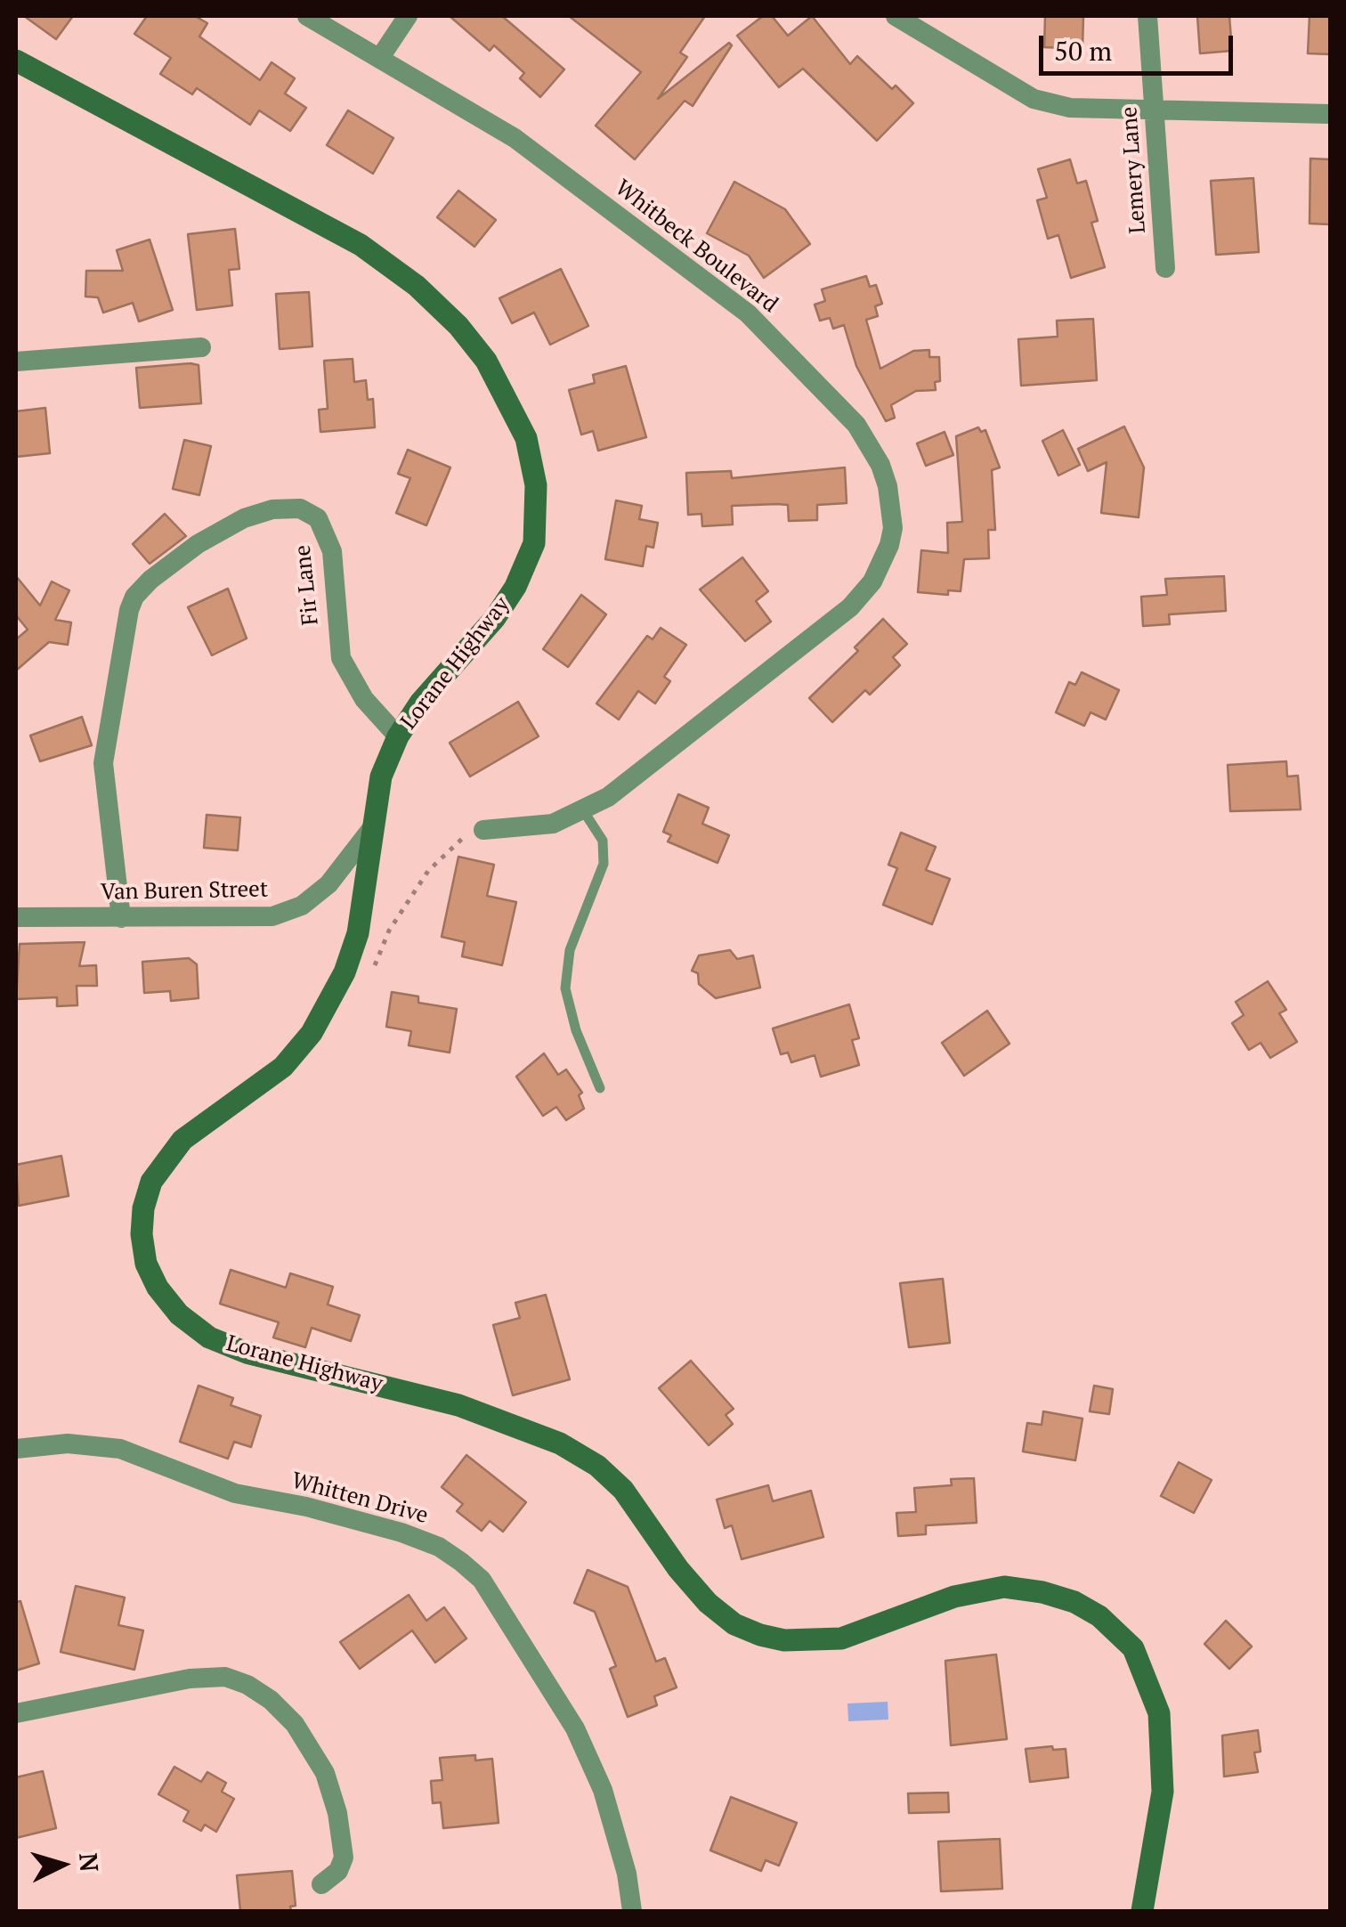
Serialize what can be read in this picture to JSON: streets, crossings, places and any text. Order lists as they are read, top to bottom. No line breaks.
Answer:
{"streets":{"street":["Lemery Lane","Whitbeck Boulevard","Fir Lane","Lorane Highway","Van Buren Street","Whitten Drive"]},"crossings":[["Fir Lane","Lorane Highway"],["Fir Lane","Van Buren Street"],["Lorane Highway","Van Buren Street"]],"scale_bar":"50 m","north":"right"}
